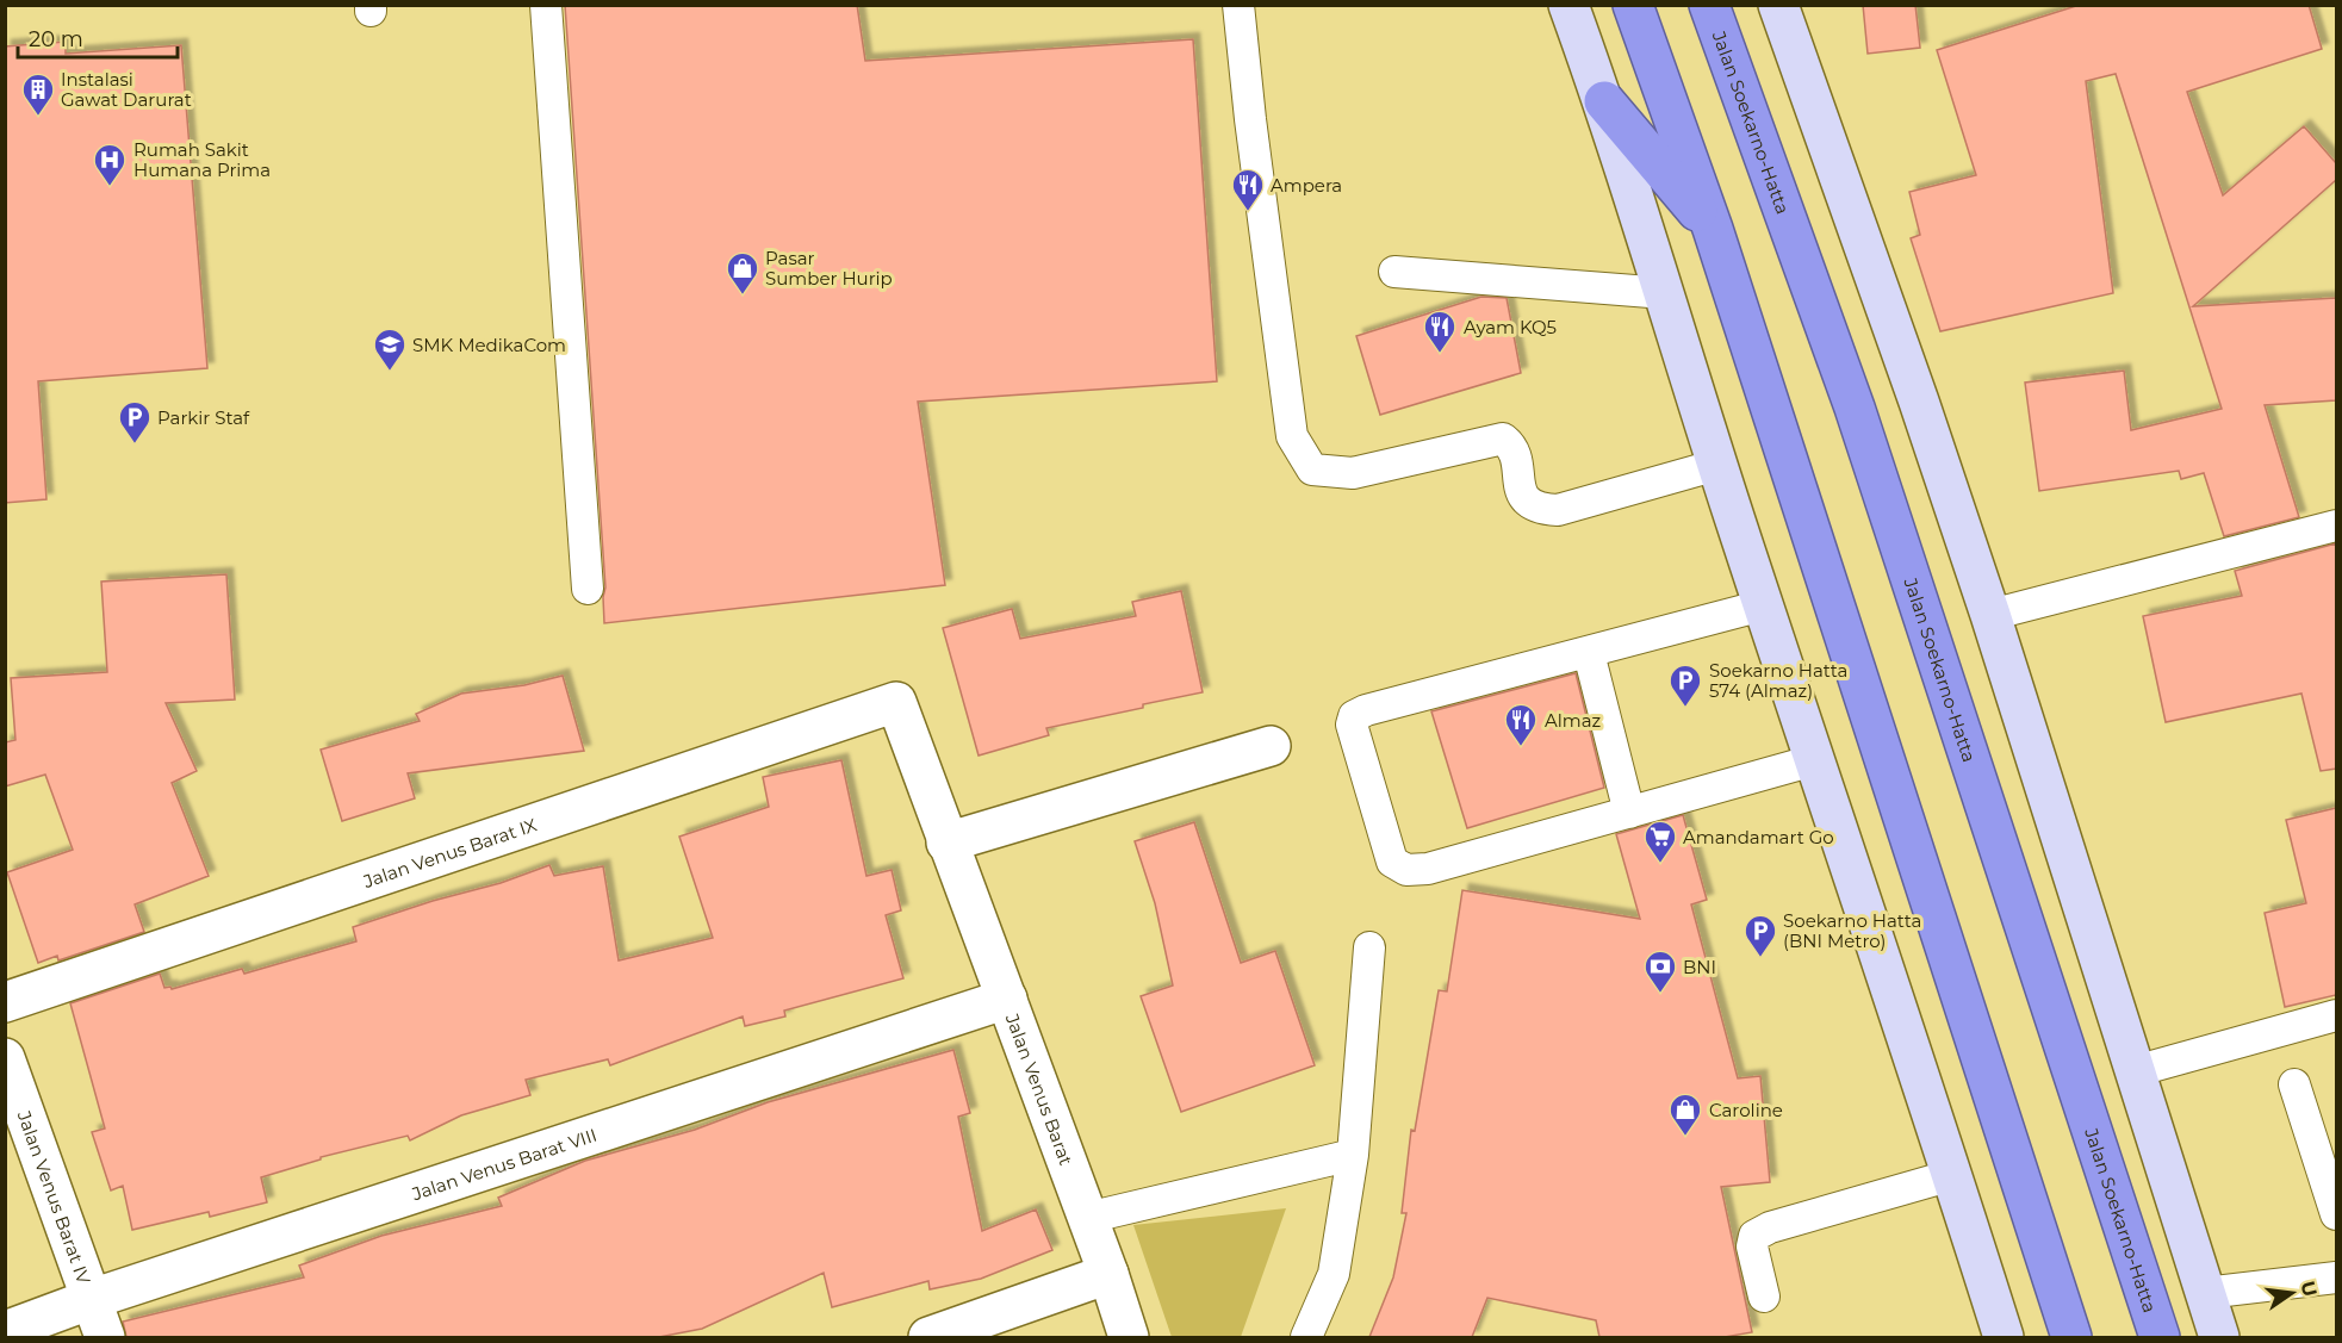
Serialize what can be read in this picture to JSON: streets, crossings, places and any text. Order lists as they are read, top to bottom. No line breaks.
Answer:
{"streets":{"highway":["Jalan Soekarno-Hatta"],"street":["Jalan Venus Barat IX","Jalan Venus Barat","Jalan Venus Barat VIII","Jalan Venus Barat IV"]},"crossings":[["Jalan Venus Barat IX","Jalan Venus Barat"],["Jalan Venus Barat","Jalan Venus Barat VIII"],["Jalan Venus Barat VIII","Jalan Venus Barat IV"]],"places":{"building":["Instalasi Gawat Darurat"],"hospital":["Rumah Sakit Humana Prima"],"restaurant":["Ampera","Ayam KQ5","Almaz"],"shop":["Pasar Sumber Hurip","Caroline"],"school or university":["SMK MedikaCom"],"parking":["Parkir Staf","Soekarno Hatta 574 (Almaz)","Soekarno Hatta (BNI Metro)"],"supermarket":["Amandamart Go"],"bank":["BNI"]},"scale_bar":"20 m","north":"right"}
